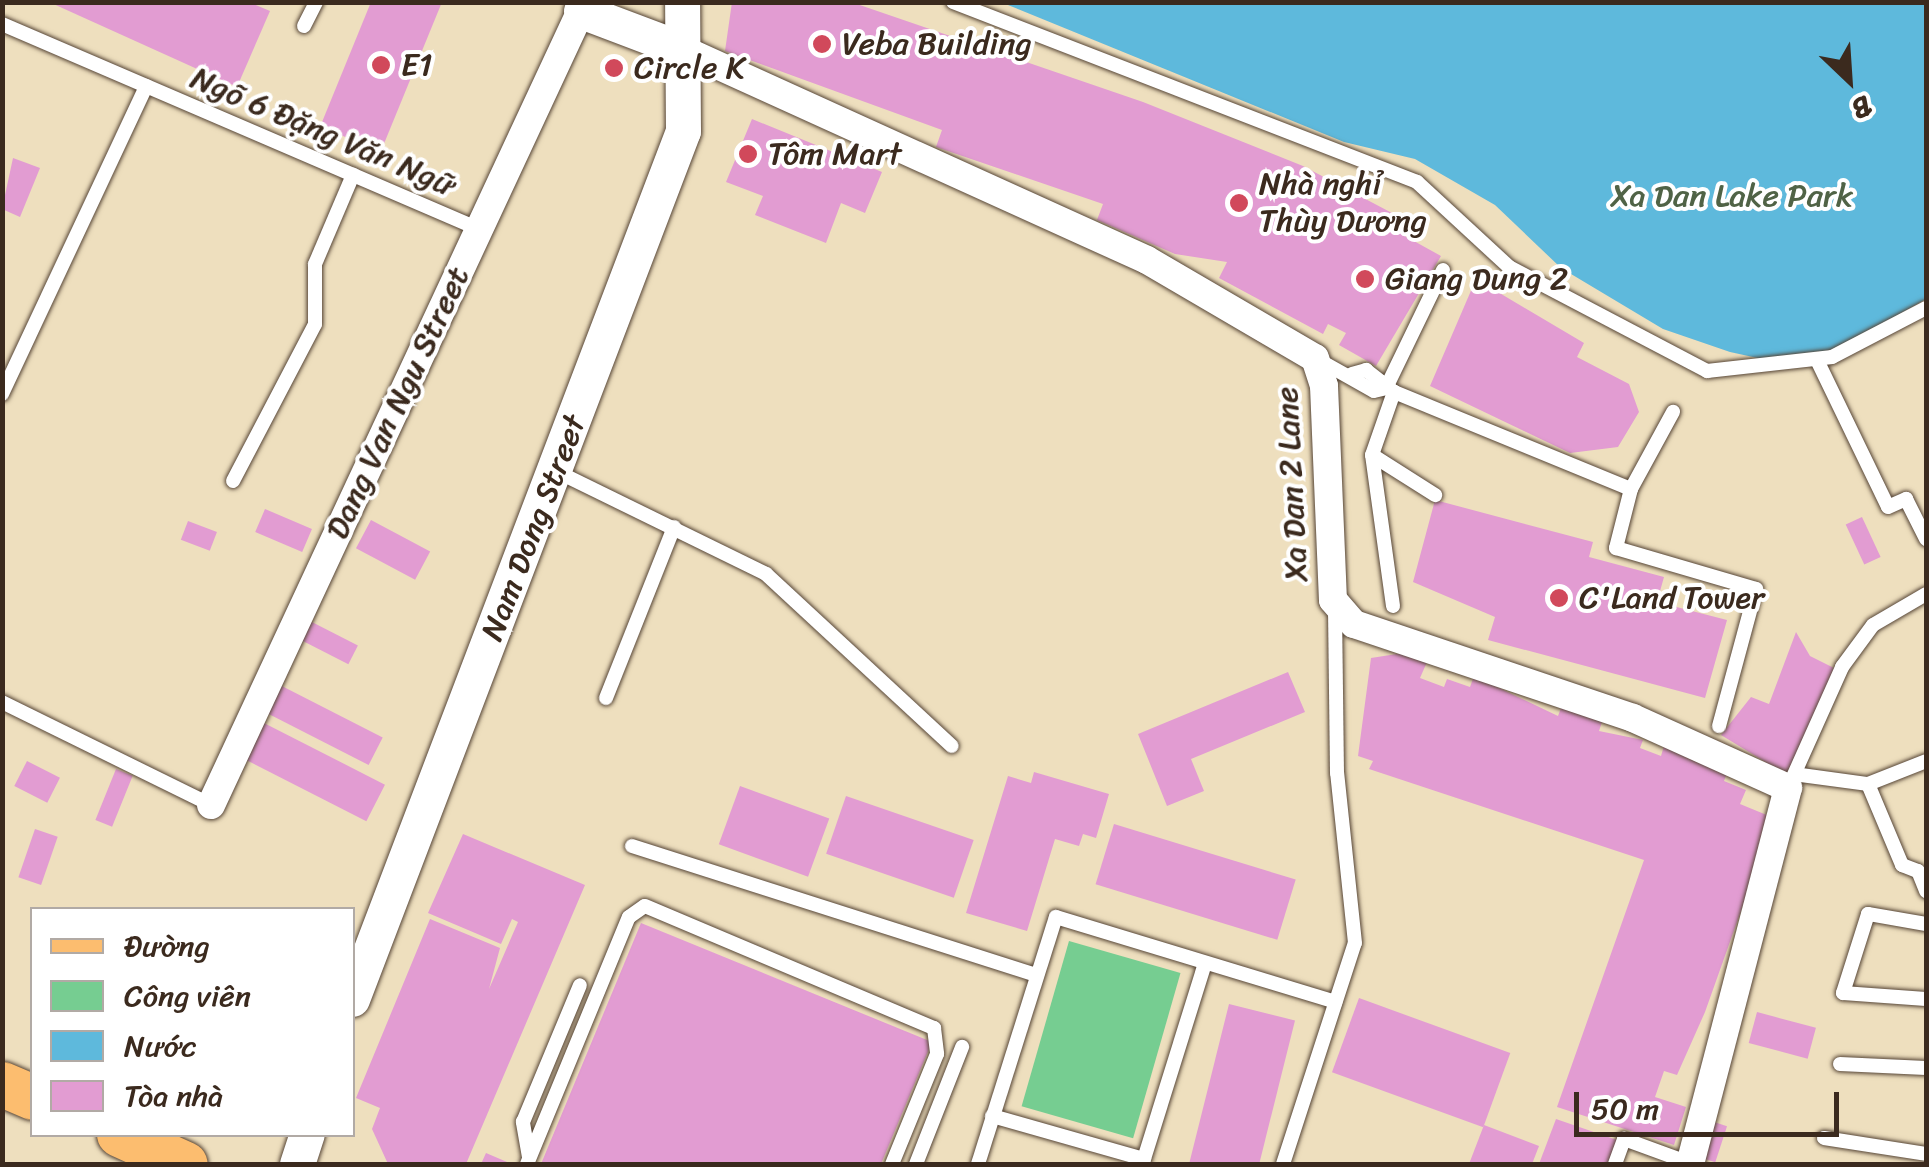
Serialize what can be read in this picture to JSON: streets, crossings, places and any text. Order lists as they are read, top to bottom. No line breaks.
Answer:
{"streets":{"street":["Dang Van Ngu Street","Xa Dan 2 Lane","Nam Dong Street"],"lane":["Ngõ 6 Đặng Văn Ngữ"]},"crossings":[["Ngõ 6 Đặng Văn Ngữ","Dang Van Ngu Street"],["Xa Dan 2 Lane","Nam Dong Street"]],"parks":["Xa Dan Lake Park"],"places":["Veba Building","E1","Circle K","Tôm Mart","Nhà nghỉ Thùy Dương","Giang Dung 2","C'Land Tower"],"legend":["Đường","Công viên","Nước","Tòa nhà"],"scale_bar":"50 m","north":"bottom right"}
